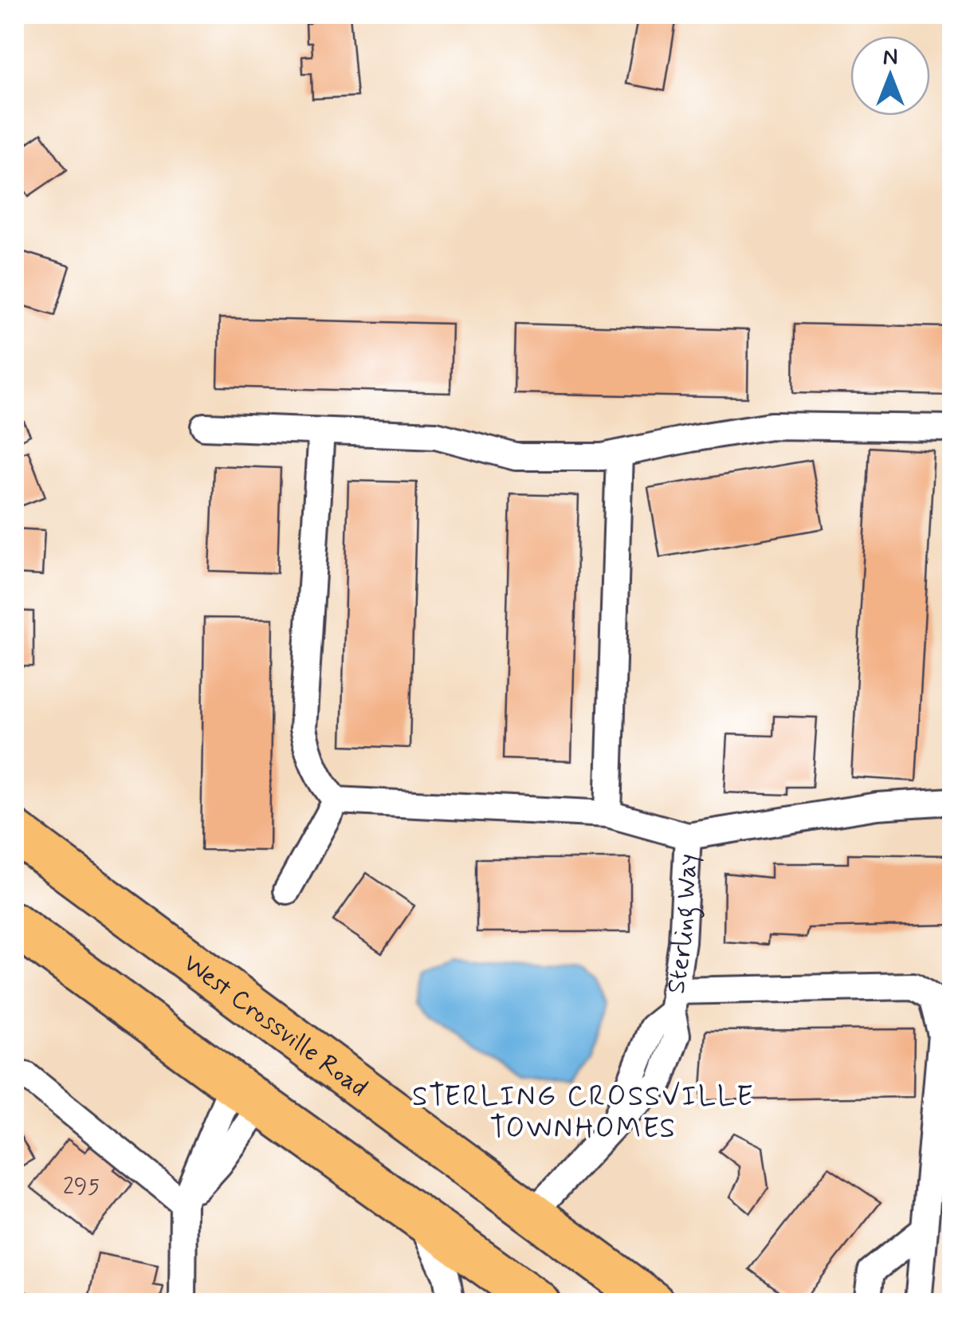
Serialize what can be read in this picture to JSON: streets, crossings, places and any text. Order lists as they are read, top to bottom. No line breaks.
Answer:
{"streets":{"main road":["West Crossville Road"],"street":["Sterling Way"]},"crossings":[["Sterling Way","West Crossville Road"]],"districts":["STERLING CROSSVILLE TOWNHOMES"],"house_numbers":["295"],"north":"top"}
